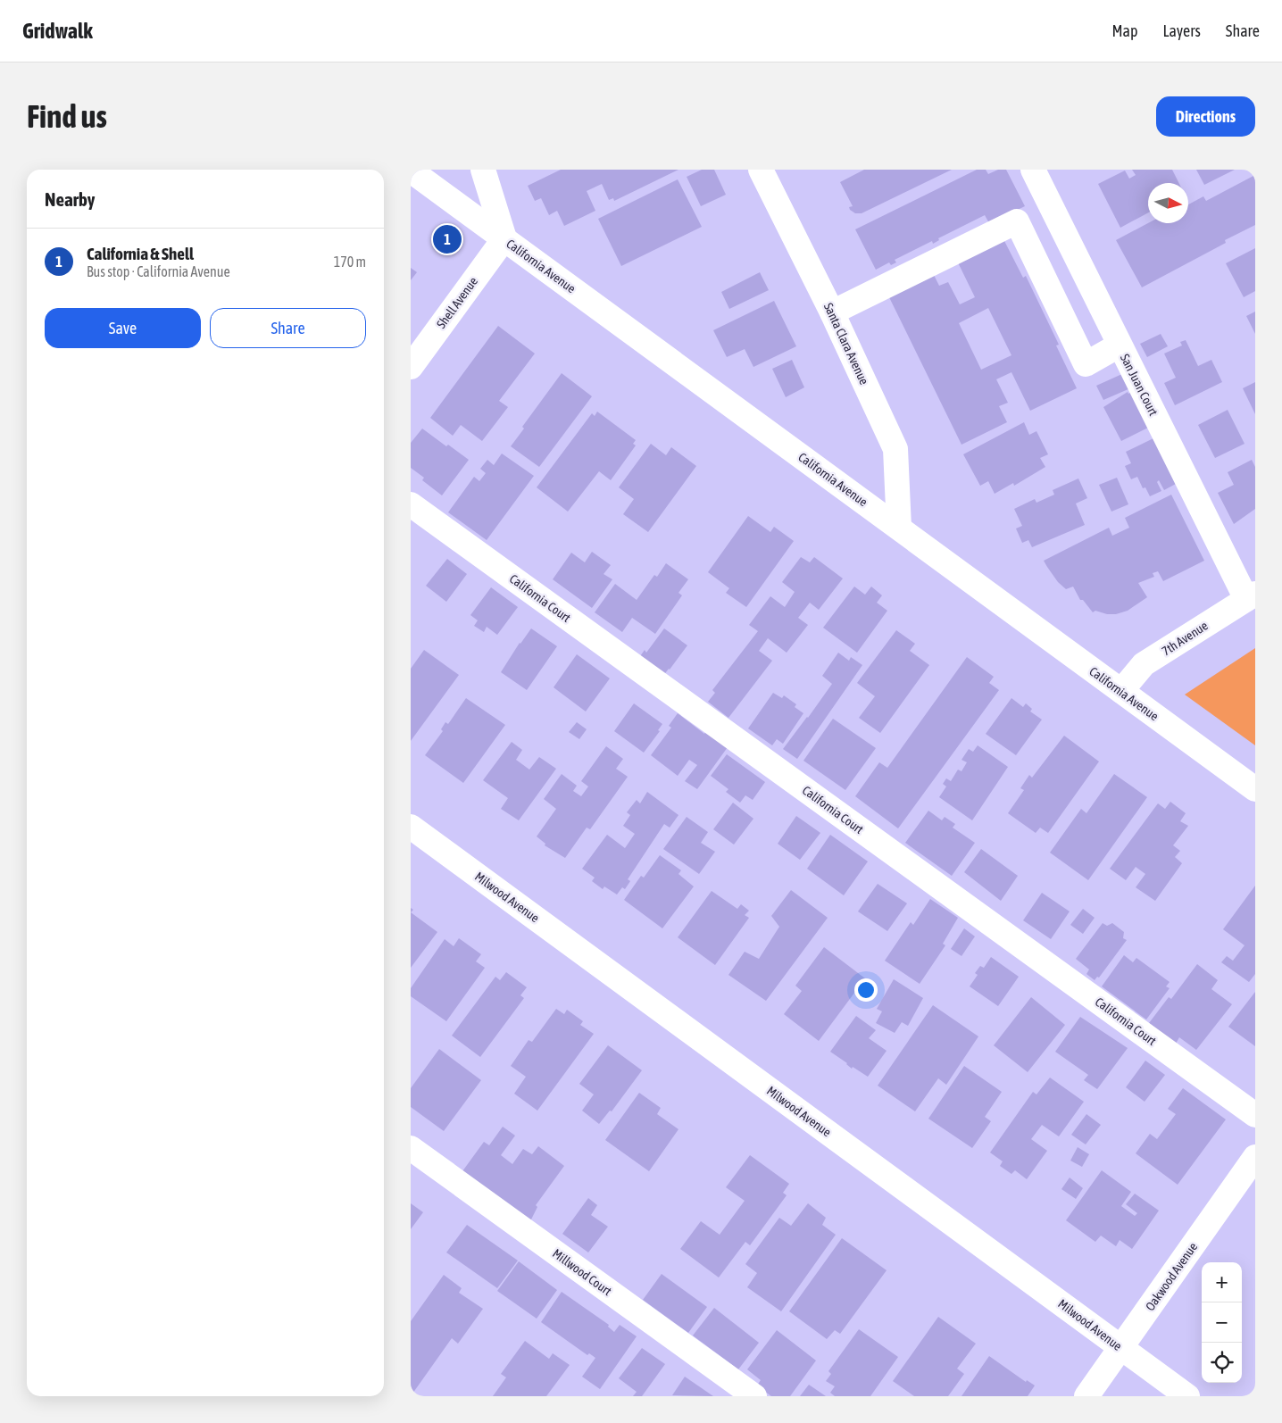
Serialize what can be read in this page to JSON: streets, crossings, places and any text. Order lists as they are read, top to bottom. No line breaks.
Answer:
{"streets":{"street":["California Avenue","Shell Avenue","Santa Clara Avenue","San Juan Court","California Court","7th Avenue","Milwood Avenue","Millwood Court","Oakwood Avenue"]},"crossings":[["California Avenue","Shell Avenue"],["California Avenue","Santa Clara Avenue"],["California Avenue","7th Avenue"],["San Juan Court","7th Avenue"],["Milwood Avenue","Oakwood Avenue"]],"north":"right","page":{"header":"Gridwalk","nav":["Map","Layers","Share"],"buttons":["Directions",["Save","Share"]],"title":"Find us","heading":"Nearby","pins":"1","list":[{"mark":"1","name":"California & Shell","note":"Bus stop · California Avenue","value":"170 m"}],"map_buttons":["+","−"]}}
